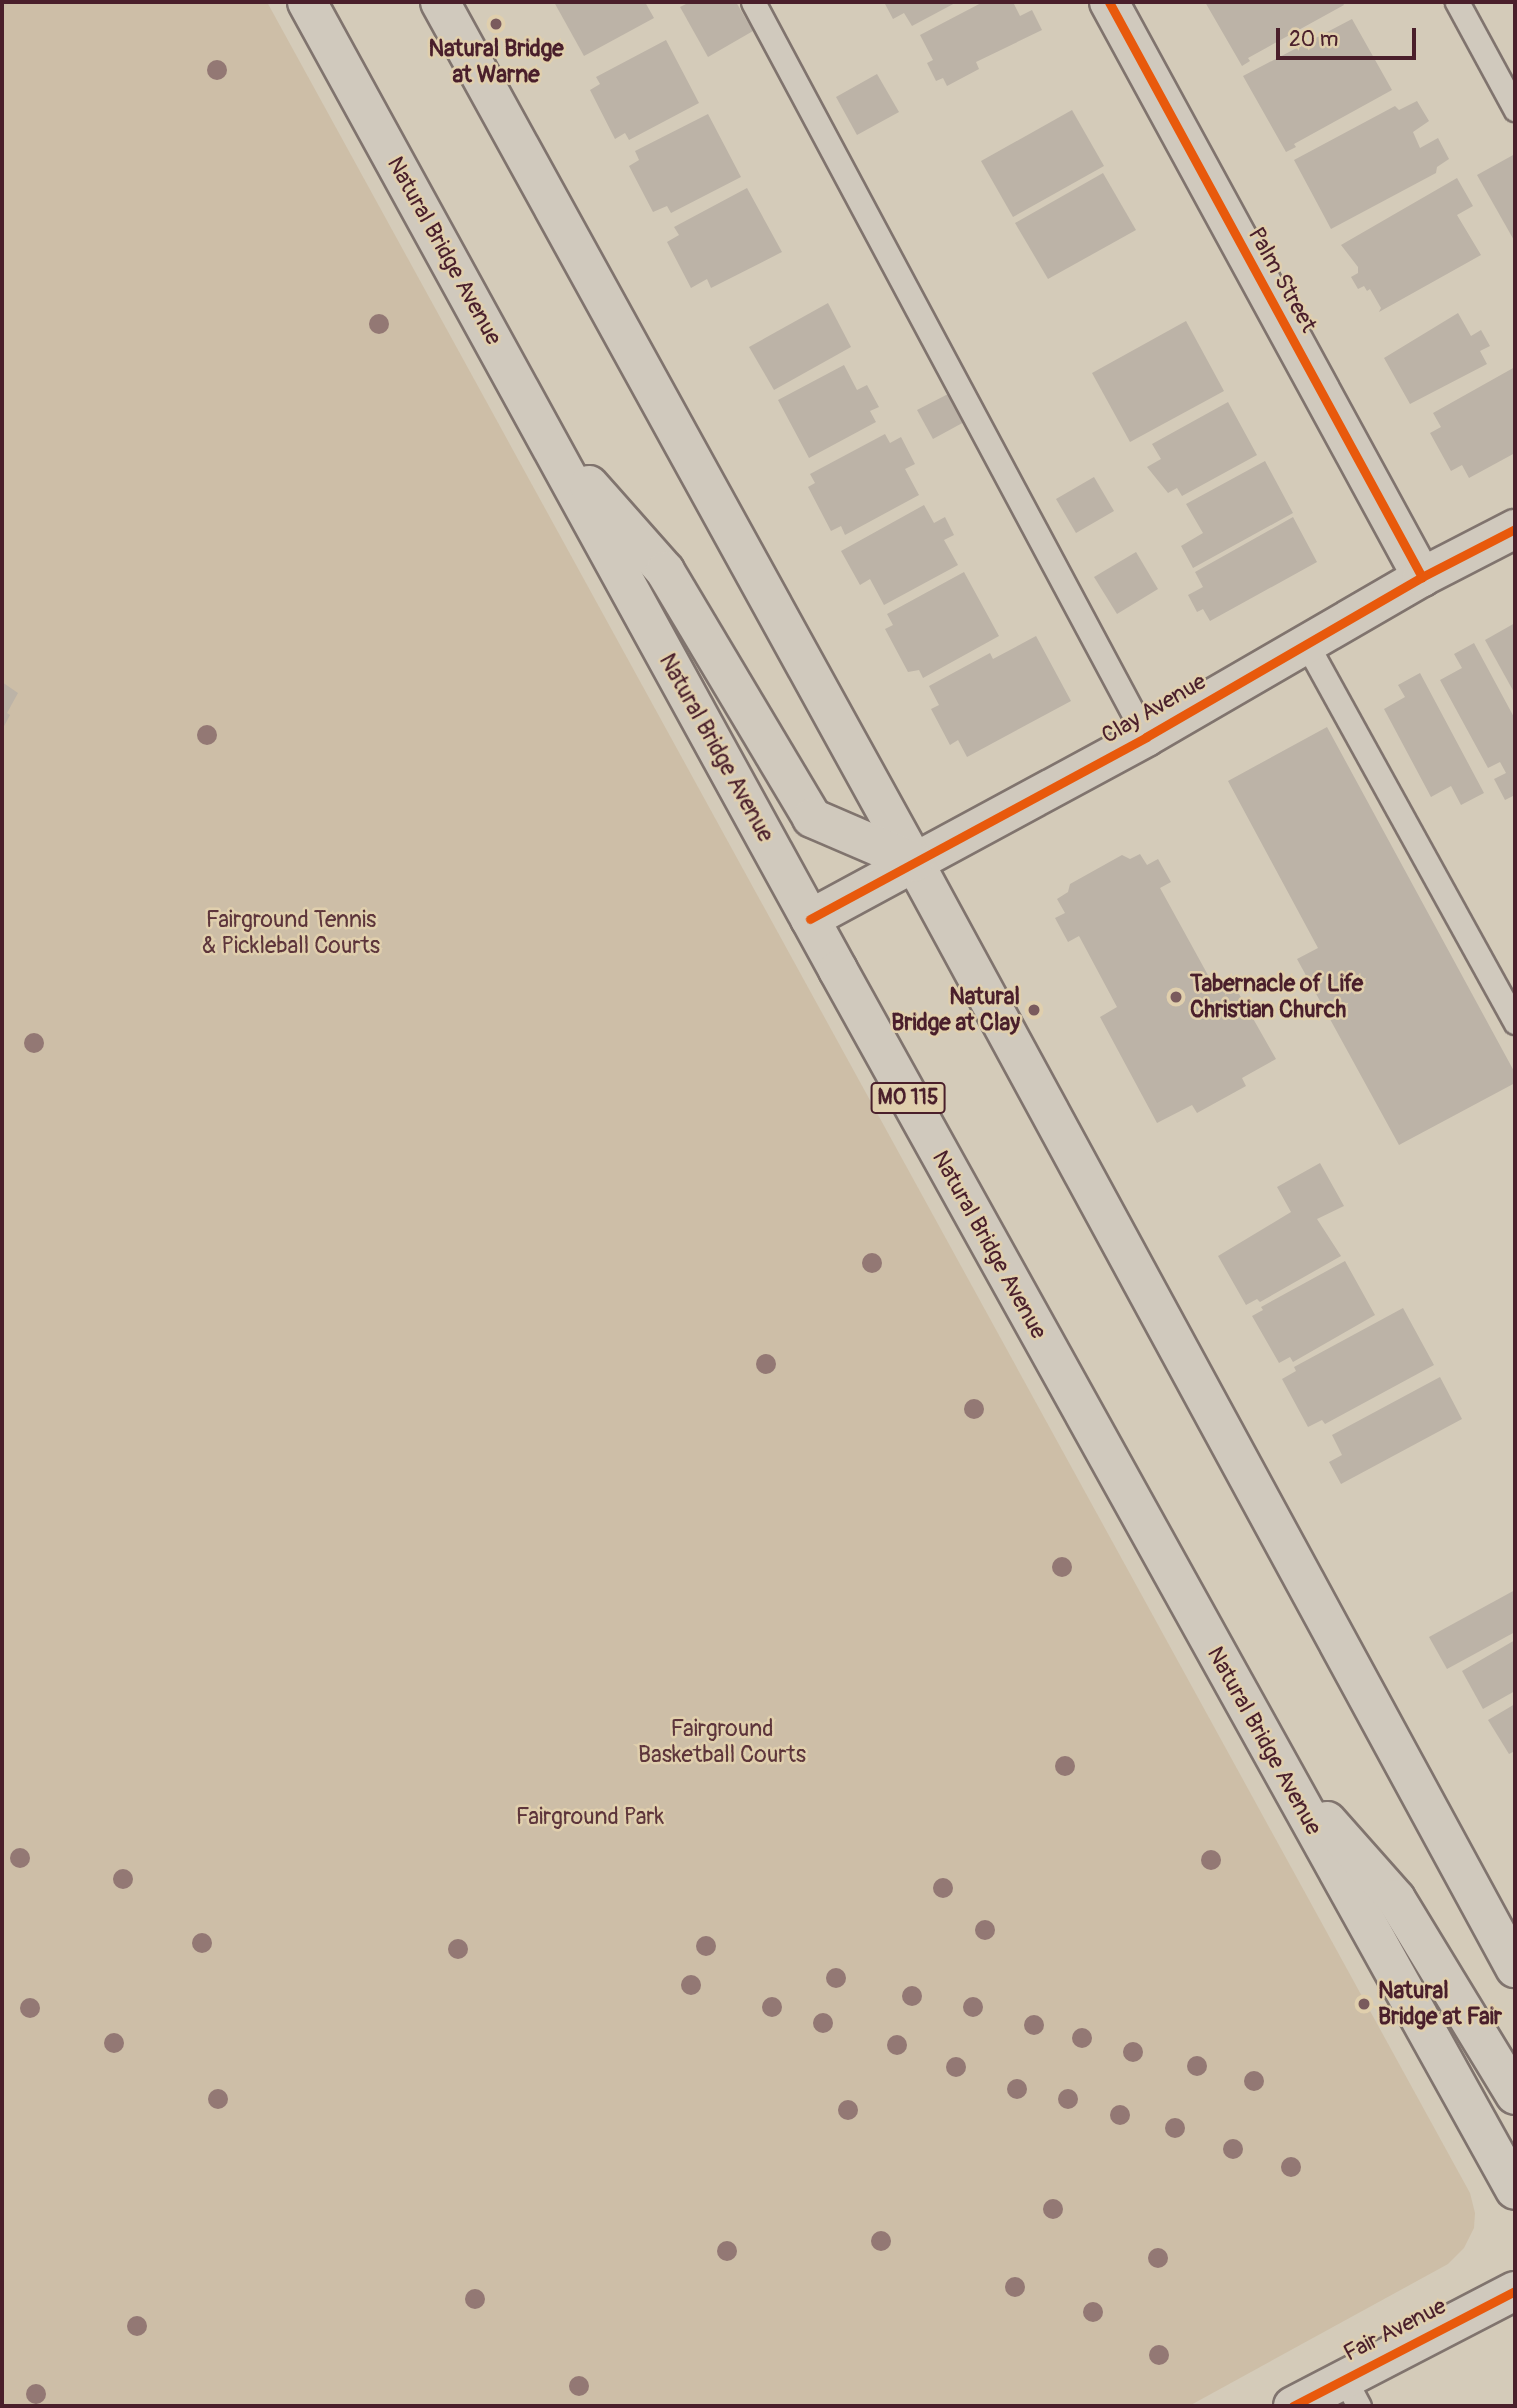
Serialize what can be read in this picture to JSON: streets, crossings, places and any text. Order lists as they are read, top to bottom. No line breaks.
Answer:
{"streets":{"main road":["Natural Bridge Avenue","Palm Street","Clay Avenue","MO 115","Fair Avenue"]},"crossings":[["Natural Bridge Avenue","Clay Avenue"],["Palm Street","Clay Avenue"]],"parks":["Fairground Tennis & Pickleball Courts","Fairground Basketball Courts","Fairground Park"],"places":["Natural Bridge at Warne","Tabernacle of Life Christian Church","Natural Bridge at Clay","Natural Bridge at Fair"],"scale_bar":"20 m"}
